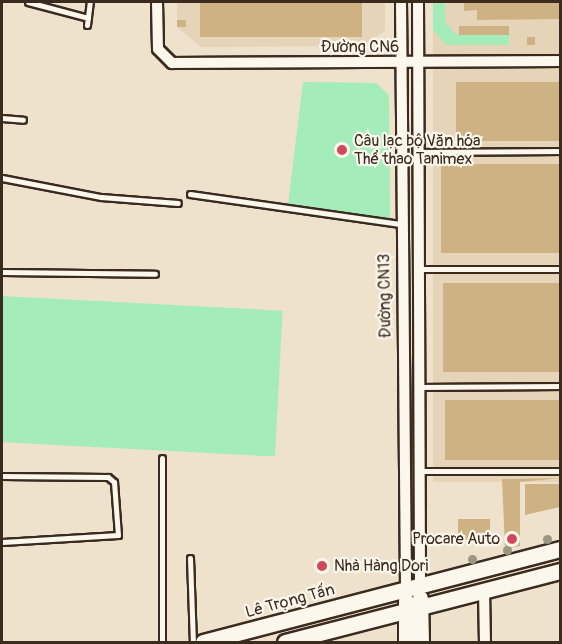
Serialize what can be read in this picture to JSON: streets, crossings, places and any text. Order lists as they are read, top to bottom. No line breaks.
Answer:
{"streets":{"main road":["Lê Trọng Tấn"],"street":["Đường CN6","Đường CN13"]},"crossings":[["Đường CN6","Đường CN13"],["Đường CN13","Lê Trọng Tấn"]],"places":["Câu lạc bộ Văn hóa Thể thao Tanimex","Procare Auto","Nhà Hàng Dori"]}
